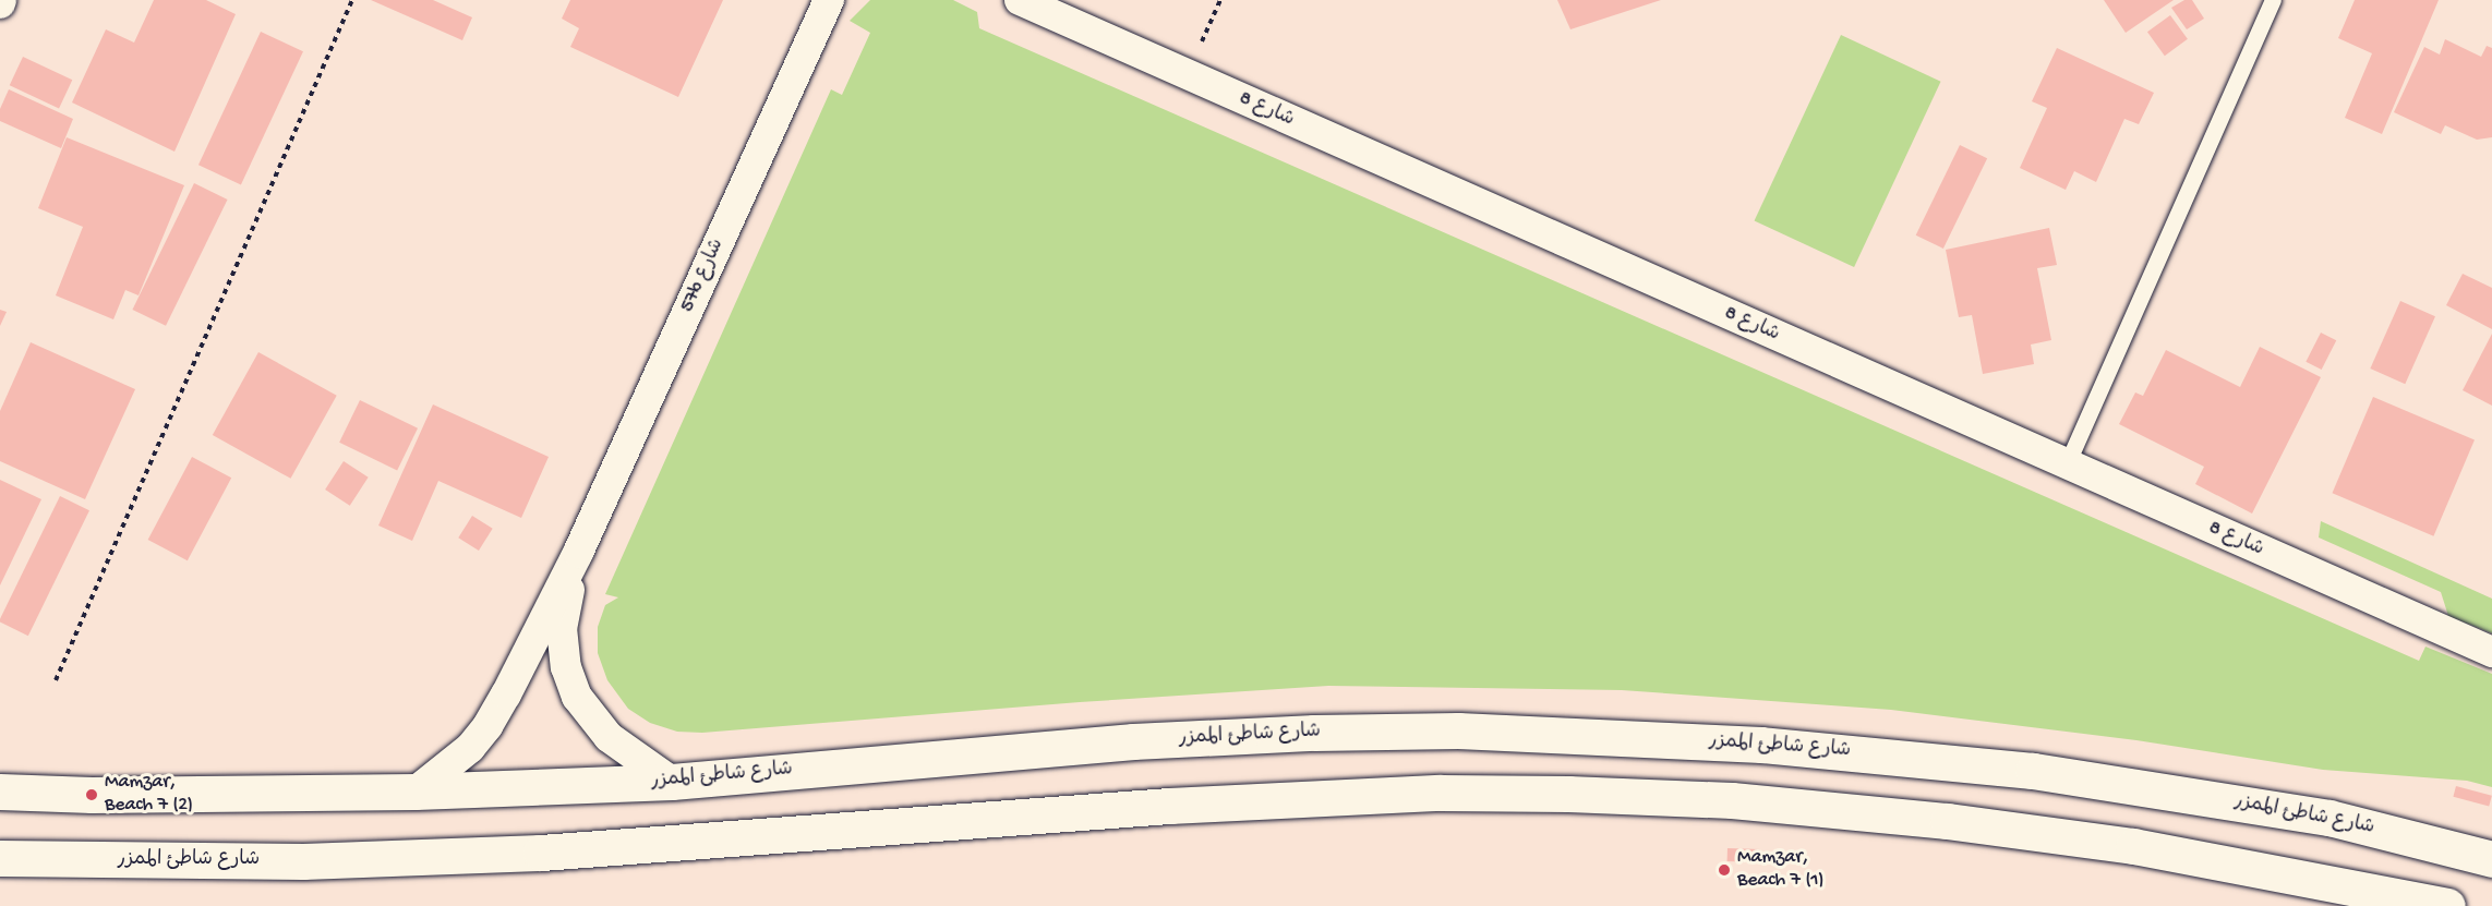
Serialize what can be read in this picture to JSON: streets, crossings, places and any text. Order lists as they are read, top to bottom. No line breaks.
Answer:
{"streets":{"main road":["شارع شاطئ الممزر"],"street":["شارع 8","57b شارع"]},"crossings":[["57b شارع","شارع شاطئ الممزر"]],"places":["Mamzar, Beach 7 (2)","Mamzar, Beach 7 (1)"]}
